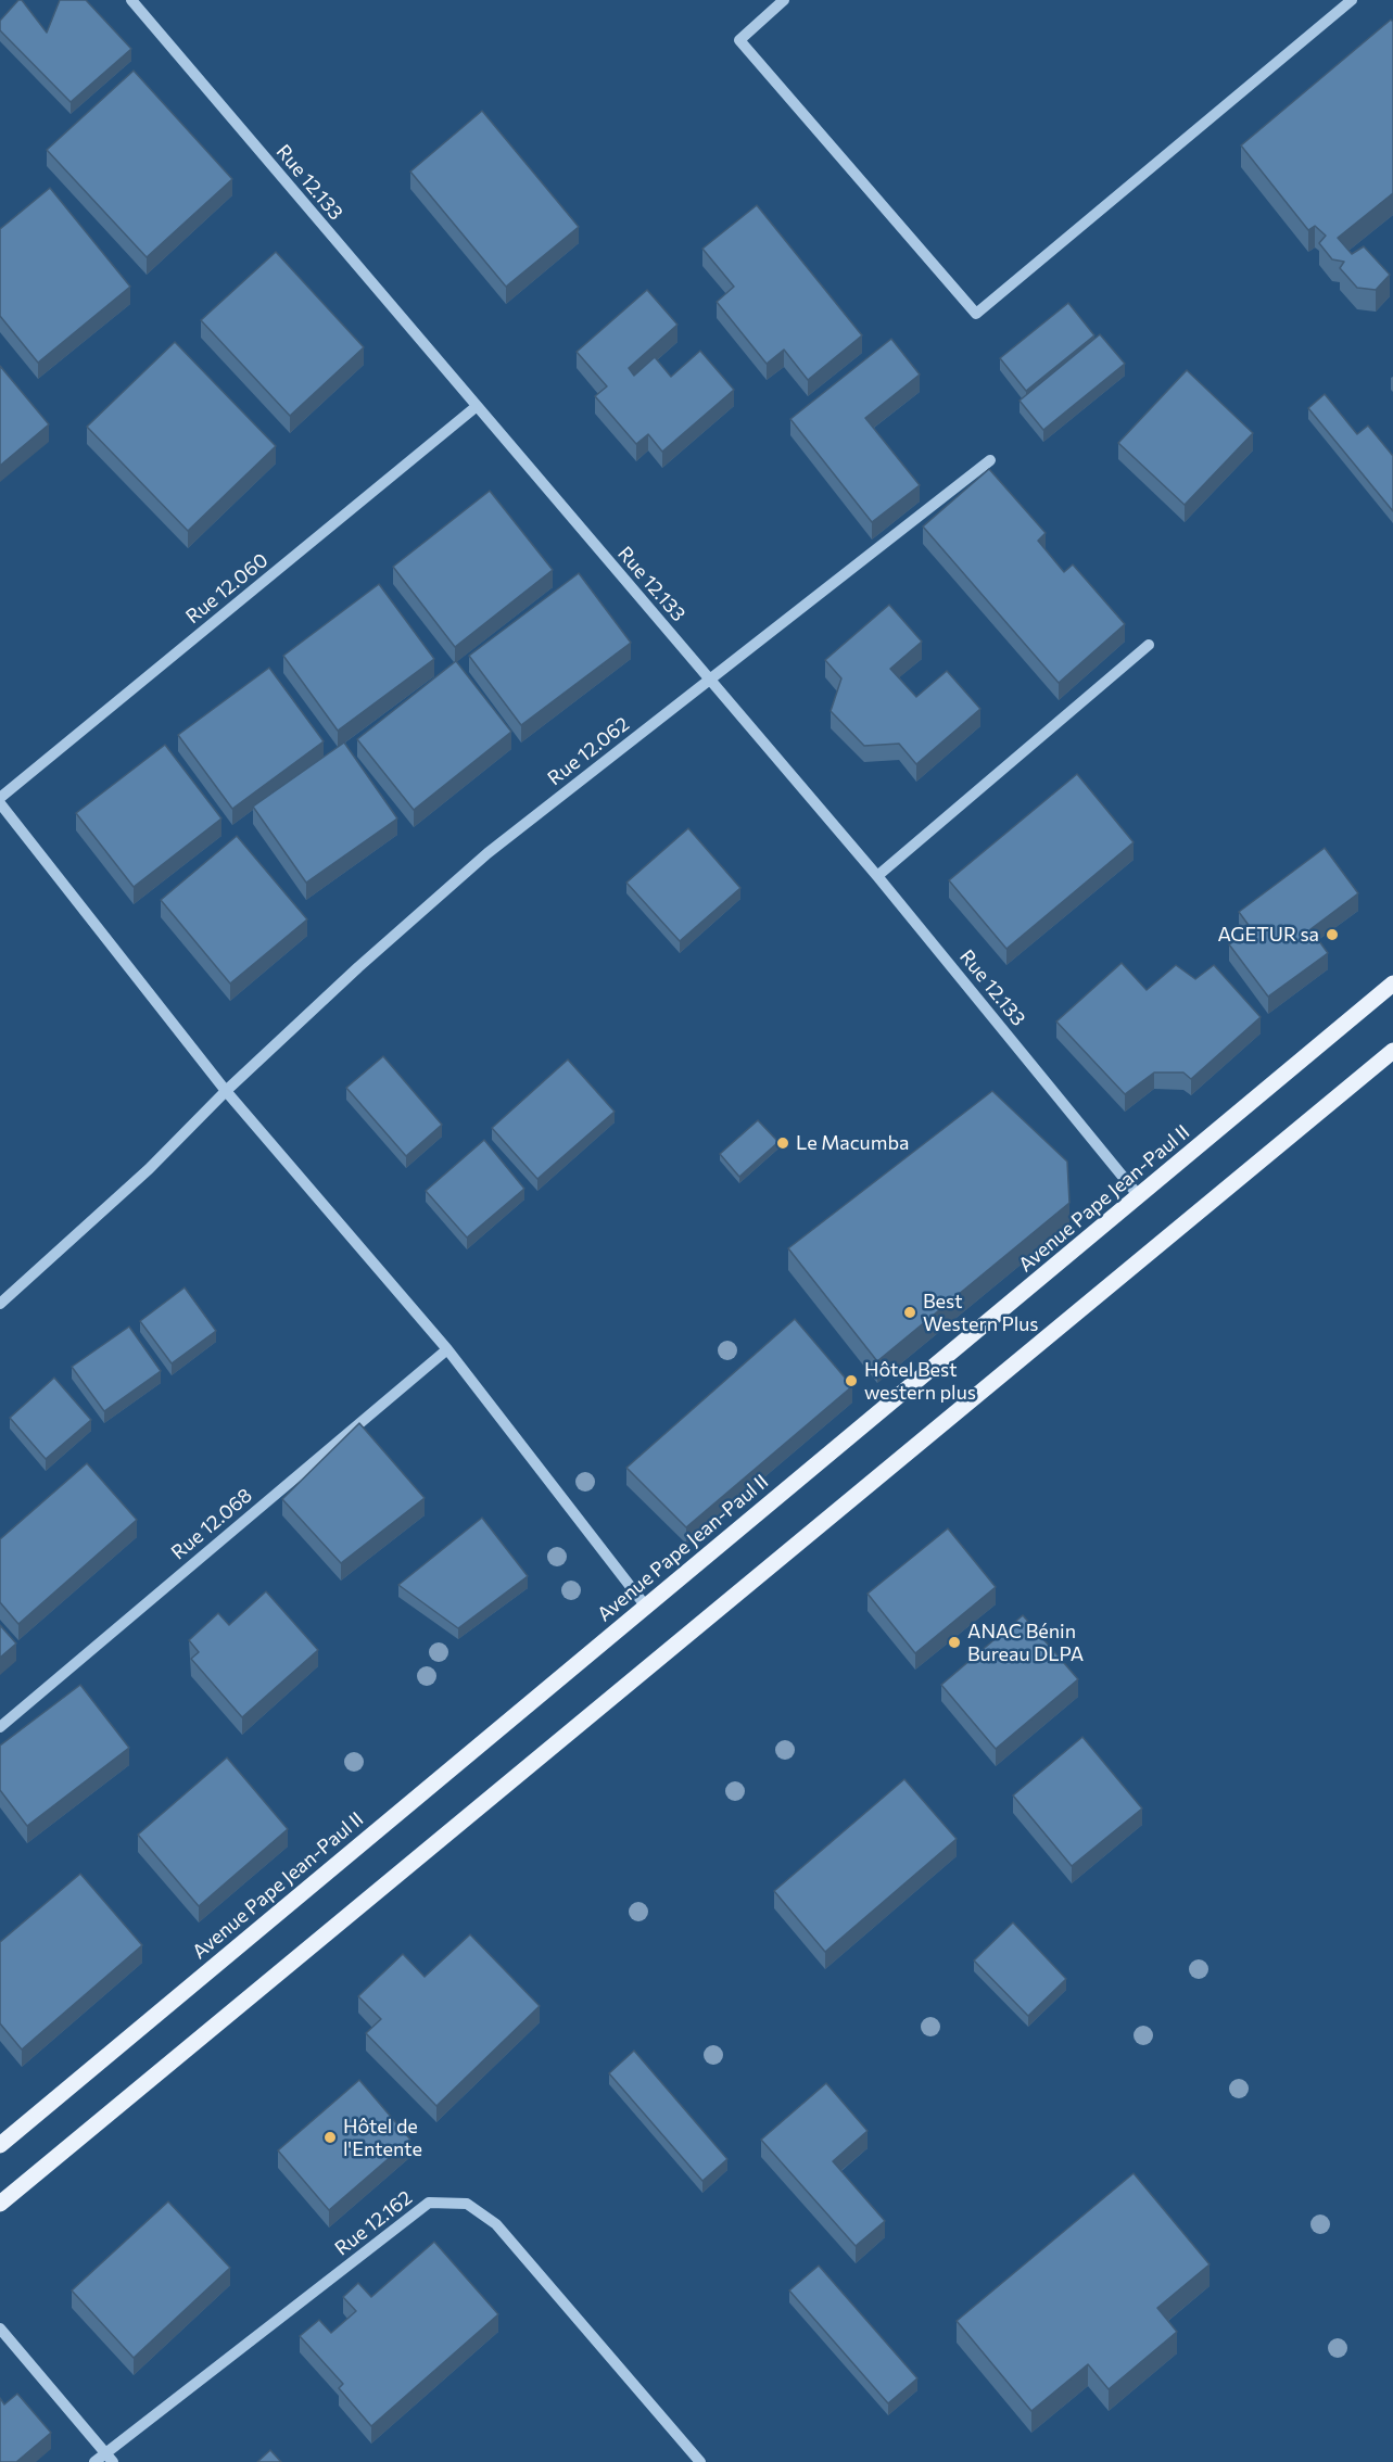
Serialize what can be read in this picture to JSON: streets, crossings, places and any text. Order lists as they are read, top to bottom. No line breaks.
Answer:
{"streets":{"main road":["Avenue Pape Jean-Paul II"],"street":["Rue 12.133","Rue 12.060","Rue 12.062","Rue 12.068","Rue 12.162"]},"crossings":[["Rue 12.133","Rue 12.060"],["Rue 12.133","Rue 12.062"],["Rue 12.133","Avenue Pape Jean-Paul II"]],"places":["AGETUR sa","Le Macumba","Best Western Plus","Hôtel Best western plus","ANAC Bénin Bureau DLPA","Hôtel de l'Entente"]}
